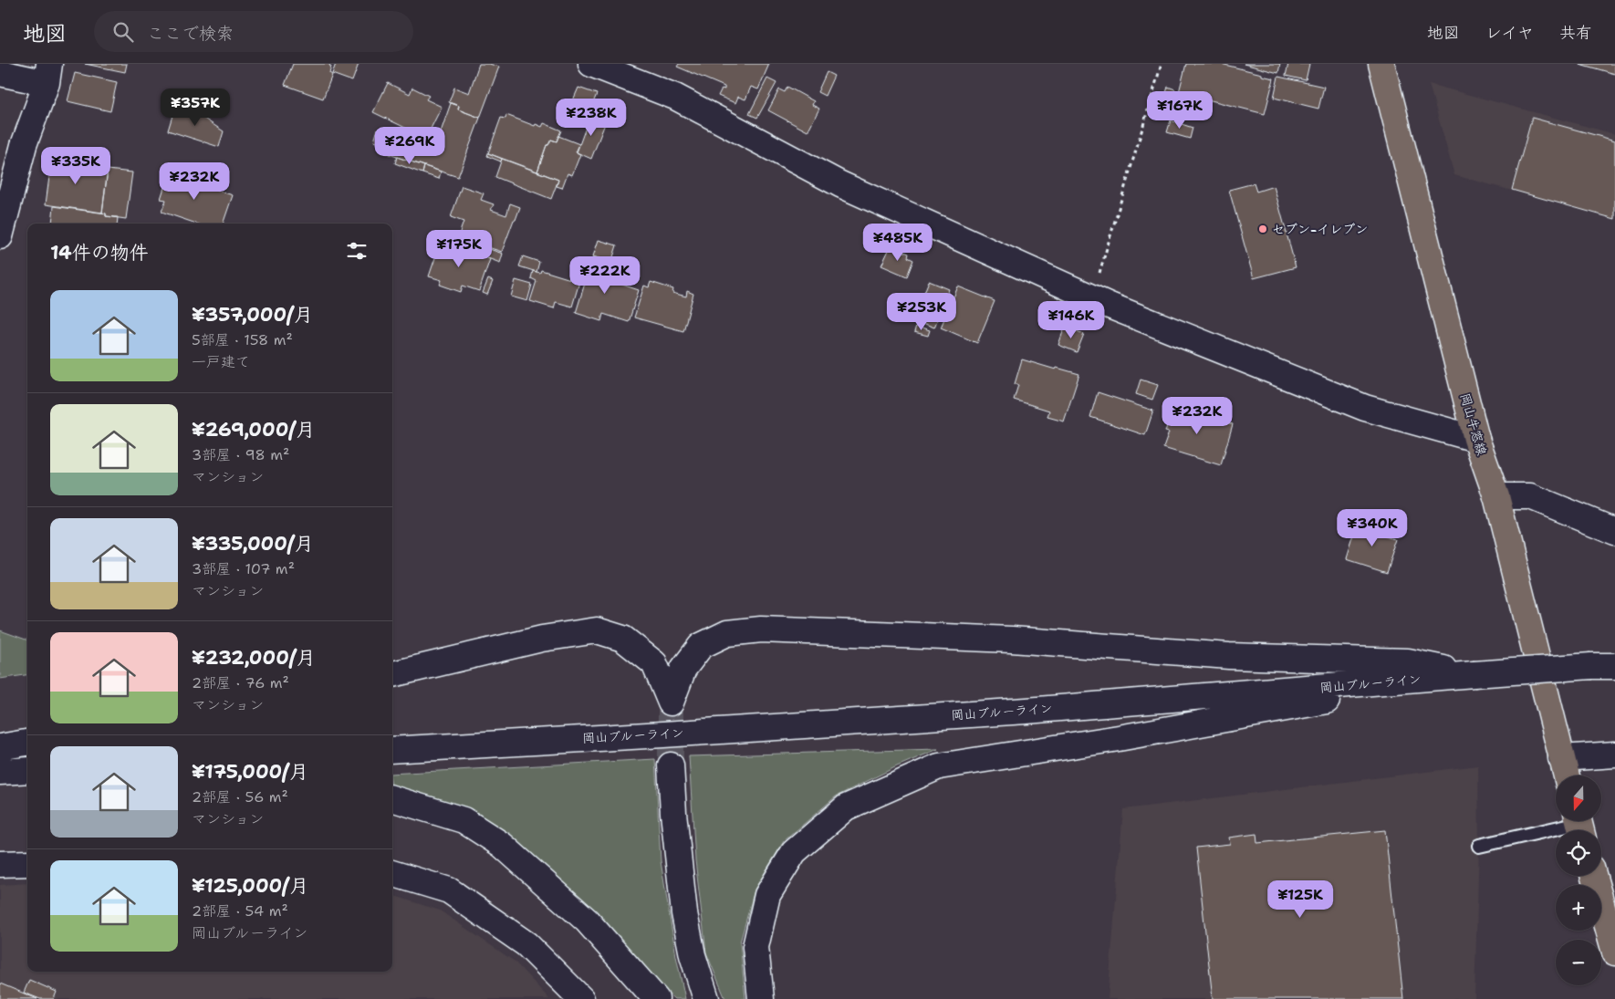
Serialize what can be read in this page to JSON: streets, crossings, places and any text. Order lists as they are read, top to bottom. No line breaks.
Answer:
{"streets":{"main road":["岡山牛窓線","岡山ブルーライン"]},"places":["セブン-イレブン"],"north":"bottom","page":{"header":"地図","search":"ここで検索","nav":["地図","レイヤ","共有"],"price":["¥357K","¥167K","¥238K","¥269K","¥335K","¥232K","¥485K","¥175K","¥222K","¥253K","¥146K","¥232K","¥340K","¥125K"],"heading":"14件の物件","list":[{"name":"¥357,000/月","note":"5部屋 · 158 m² · 一戸建て"},{"name":"¥269,000/月","note":"3部屋 · 98 m² · マンション"},{"name":"¥335,000/月","note":"3部屋 · 107 m² · マンション"},{"name":"¥232,000/月","note":"2部屋 · 76 m² · マンション"},{"name":"¥175,000/月","note":"2部屋 · 56 m² · マンション"},{"name":"¥125,000/月","note":"2部屋 · 54 m² · 岡山ブルーライン"}],"map_buttons":["+","−"]}}
